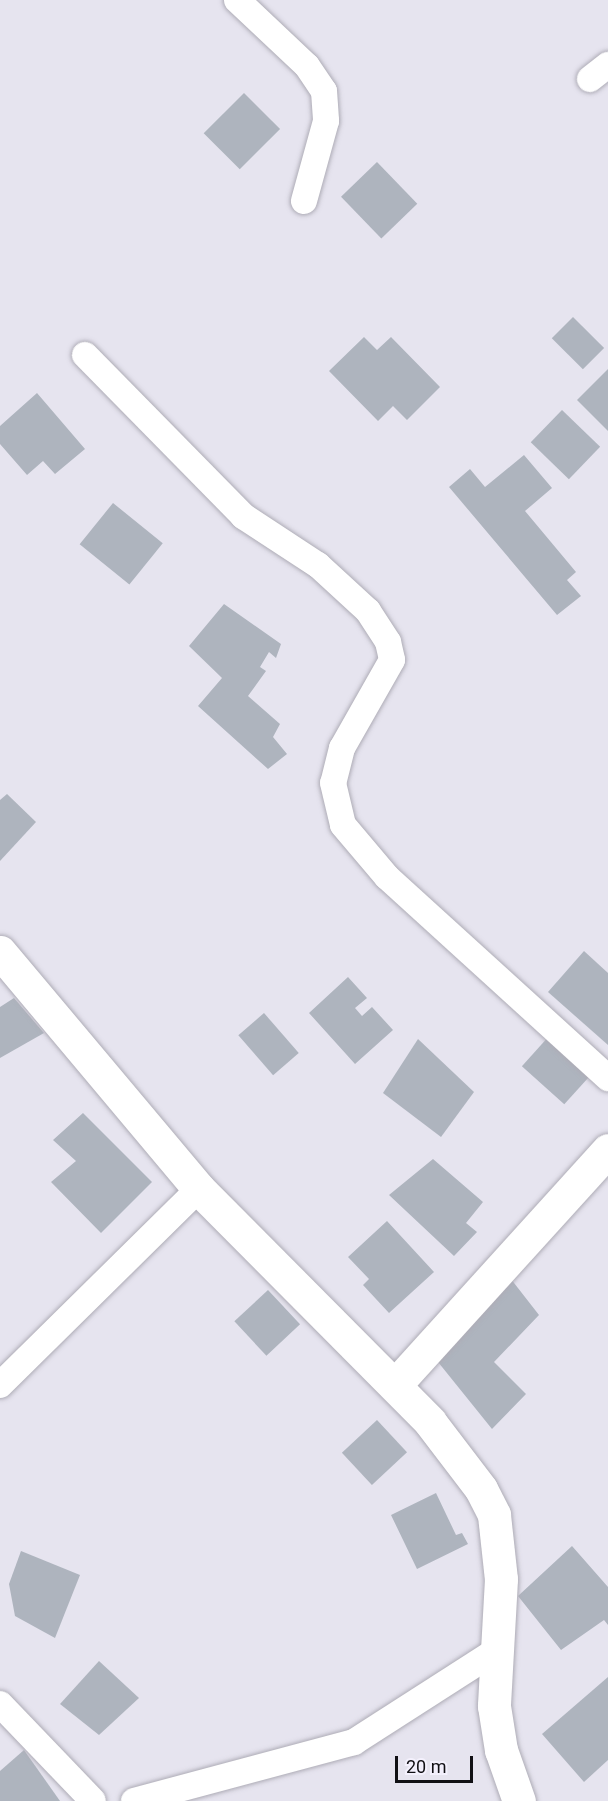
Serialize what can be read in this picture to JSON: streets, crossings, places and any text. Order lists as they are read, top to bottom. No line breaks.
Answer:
{"scale_bar":"20 m"}
